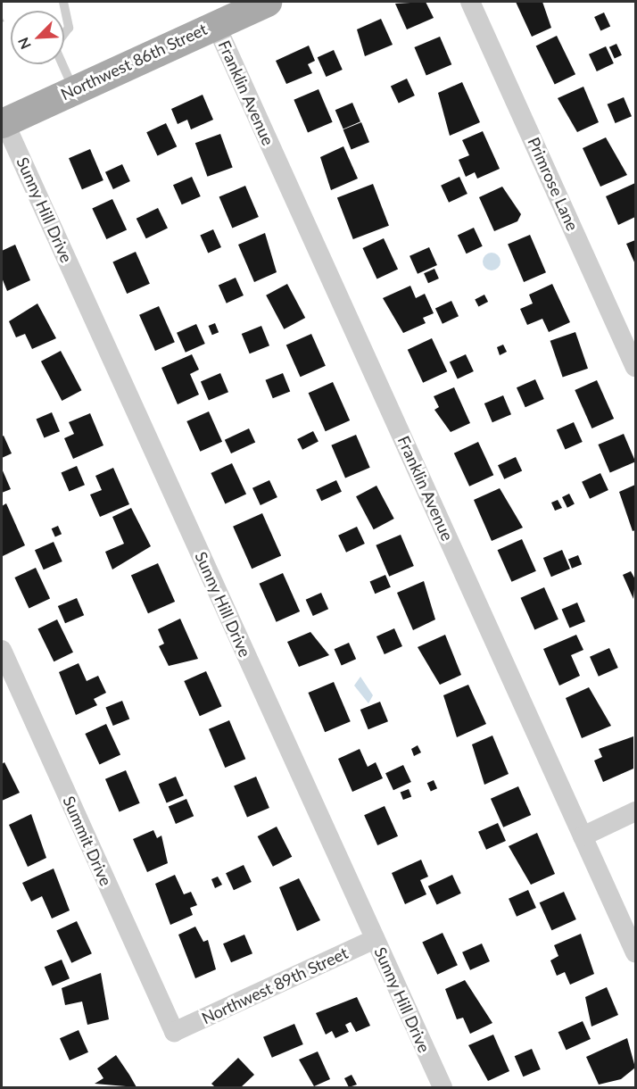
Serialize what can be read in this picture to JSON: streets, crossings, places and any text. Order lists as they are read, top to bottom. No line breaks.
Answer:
{"streets":{"main road":["Northwest 86th Street"],"street":["Franklin Avenue","Primrose Lane","Sunny Hill Drive","Summit Drive","Northwest 89th Street"]},"crossings":[["Northwest 86th Street","Franklin Avenue"],["Northwest 86th Street","Sunny Hill Drive"],["Sunny Hill Drive","Northwest 89th Street"],["Summit Drive","Northwest 89th Street"]],"north":"bottom left"}
